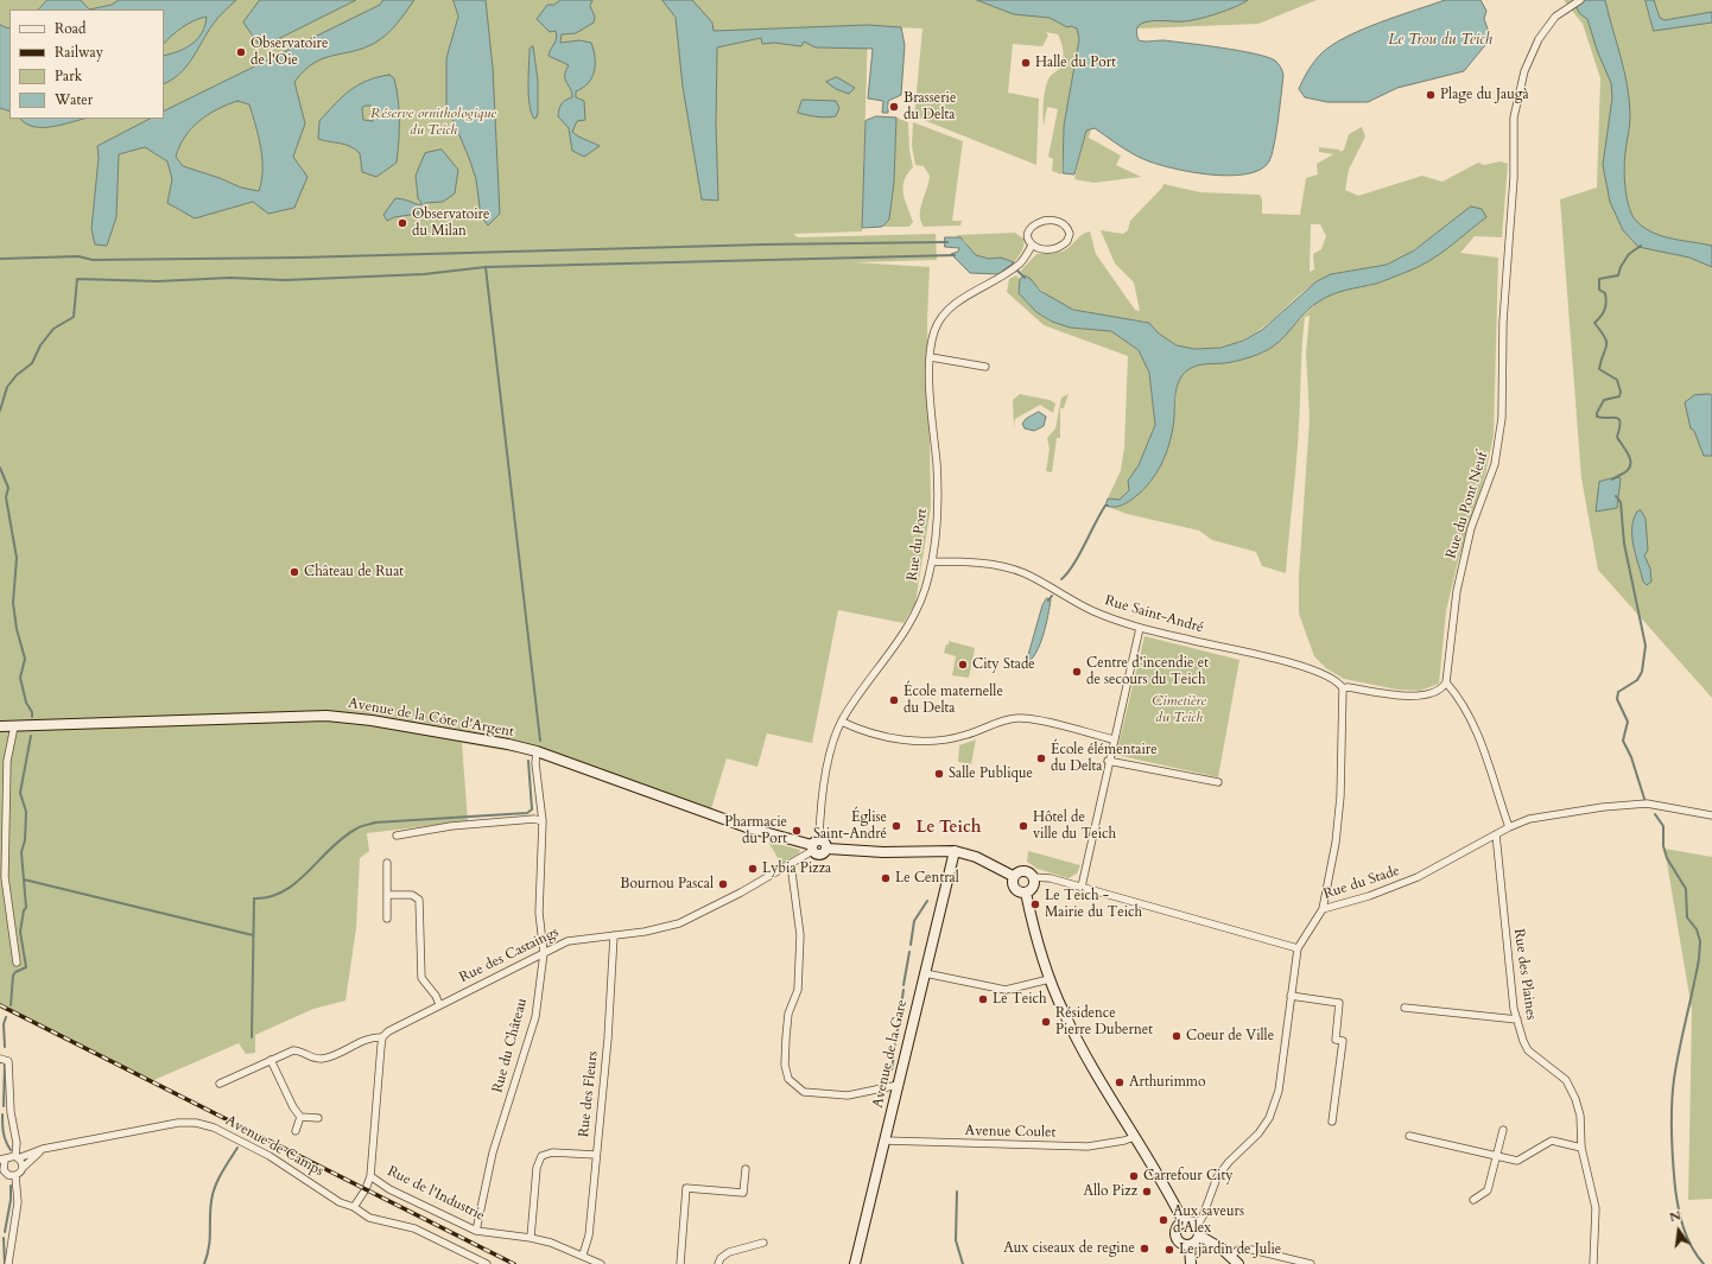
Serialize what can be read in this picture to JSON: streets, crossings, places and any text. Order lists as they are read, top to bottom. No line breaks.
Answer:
{"streets":{"main road":["Avenue de la Côte d'Argent","Avenue de la Gare"],"street":["Rue du Pont Neuf","Rue du Port","Rue Saint-André","Rue du Stade","Rue des Castaings","Rue des Plaines","Rue du Château","Rue des Fleurs","Avenue Coulet","Avenue de Camps","Rue de l'Industrie"]},"crossings":[["Rue du Port","Rue Saint-André"],["Rue du Port","Avenue de la Côte d'Argent"],["Rue du Port","Rue des Castaings"],["Avenue de la Côte d'Argent","Rue des Castaings"],["Avenue de la Côte d'Argent","Rue du Château"],["Rue du Stade","Rue des Plaines"],["Rue des Castaings","Rue du Château"],["Rue des Castaings","Rue des Fleurs"],["Rue du Château","Rue de l'Industrie"],["Avenue de la Gare","Avenue Coulet"],["Rue des Fleurs","Rue de l'Industrie"]],"districts":["Le Teich"],"water":["Le Trou du Teich"],"parks":["Réserve ornithologique du Teich","Cimetière du Teich"],"places":["Observatoire de l'Oie","Halle du Port","Plage du Jaugà","Brasserie du Delta","Observatoire du Milan","Château de Ruat","City Stade","Centre d'incendie et de secours du Teich","École maternelle du Delta","École élémentaire du Delta","Salle Publique","Église Saint-André","Hôtel de ville du Teich","Pharmacie du Port","Lybia Pizza","Le Central","Bournou Pascal","Le Teich - Mairie du Teich","Le Teich","Résidence Pierre Dubernet","Coeur de Ville","Arthurimmo","Carrefour City","Allo Pizz","Aux saveurs d'Alex","Aux ciseaux de regine","Le jardin de Julie"],"legend":["Road","Railway","Park","Water"],"north":"top"}
